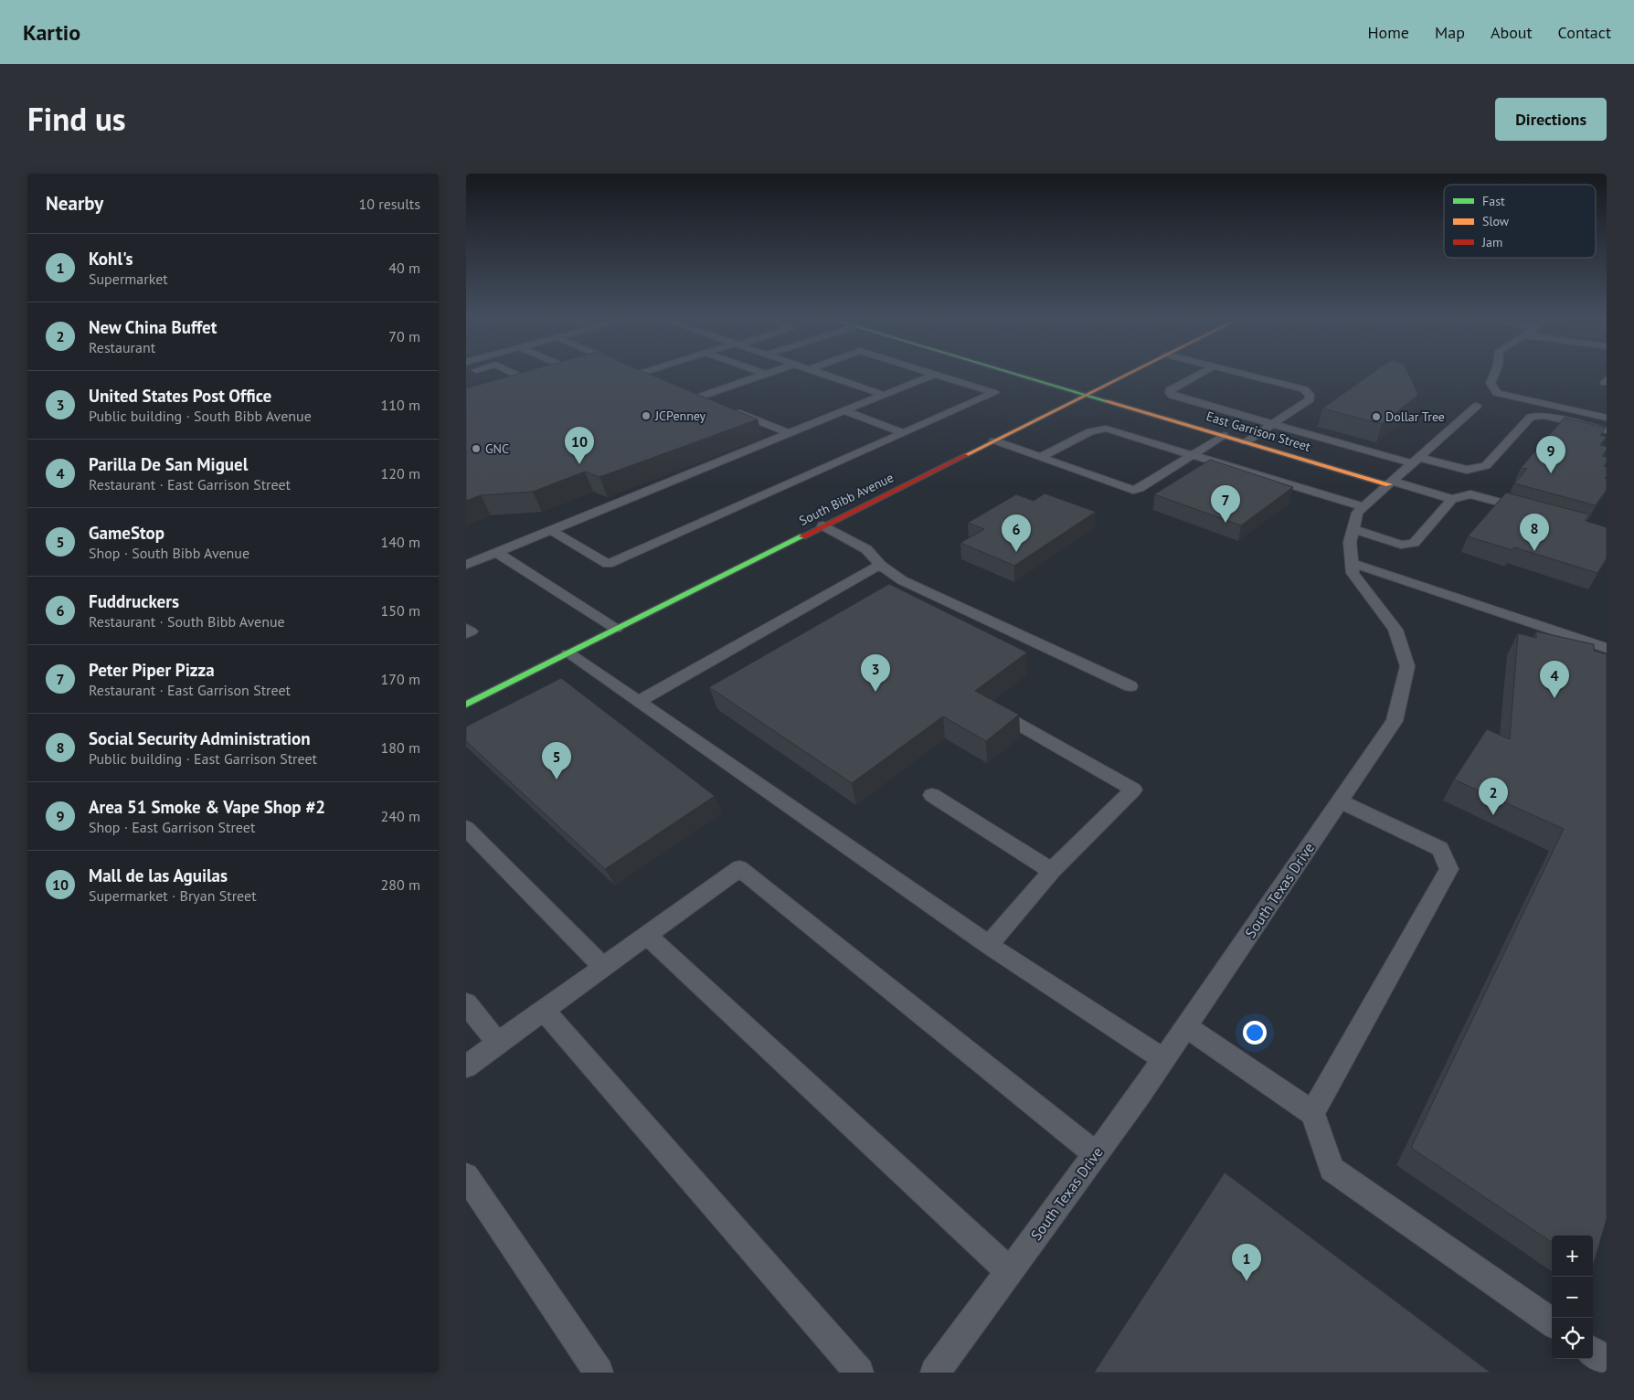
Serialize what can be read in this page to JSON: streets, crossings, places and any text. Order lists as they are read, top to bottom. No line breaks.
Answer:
{"streets":{"main road":["East Garrison Street","South Bibb Avenue"],"lane":["South Texas Drive"]},"crossings":[["East Garrison Street","South Bibb Avenue"],["East Garrison Street","South Texas Drive"]],"places":["JCPenney","Dollar Tree","GNC"],"legend":["Fast","Slow","Jam"],"page":{"header":"Kartio","nav":["Home","Map","About","Contact"],"title":"Find us","buttons":"Directions","heading":["Nearby","10 results"],"list":[{"mark":"1","name":"Kohl's","note":"Supermarket","value":"40 m"},{"mark":"2","name":"New China Buffet","note":"Restaurant","value":"70 m"},{"mark":"3","name":"United States Post Office","note":"Public building · South Bibb Avenue","value":"110 m"},{"mark":"4","name":"Parilla De San Miguel","note":"Restaurant · East Garrison Street","value":"120 m"},{"mark":"5","name":"GameStop","note":"Shop · South Bibb Avenue","value":"140 m"},{"mark":"6","name":"Fuddruckers","note":"Restaurant · South Bibb Avenue","value":"150 m"},{"mark":"7","name":"Peter Piper Pizza","note":"Restaurant · East Garrison Street","value":"170 m"},{"mark":"8","name":"Social Security Administration","note":"Public building · East Garrison Street","value":"180 m"},{"mark":"9","name":"Area 51 Smoke & Vape Shop #2","note":"Shop · East Garrison Street","value":"240 m"},{"mark":"10","name":"Mall de las Aguilas","note":"Supermarket · Bryan Street","value":"280 m"}],"pins":["10","9","7","8","6","3","4","5","2","1"],"map_buttons":["+","−"]}}
